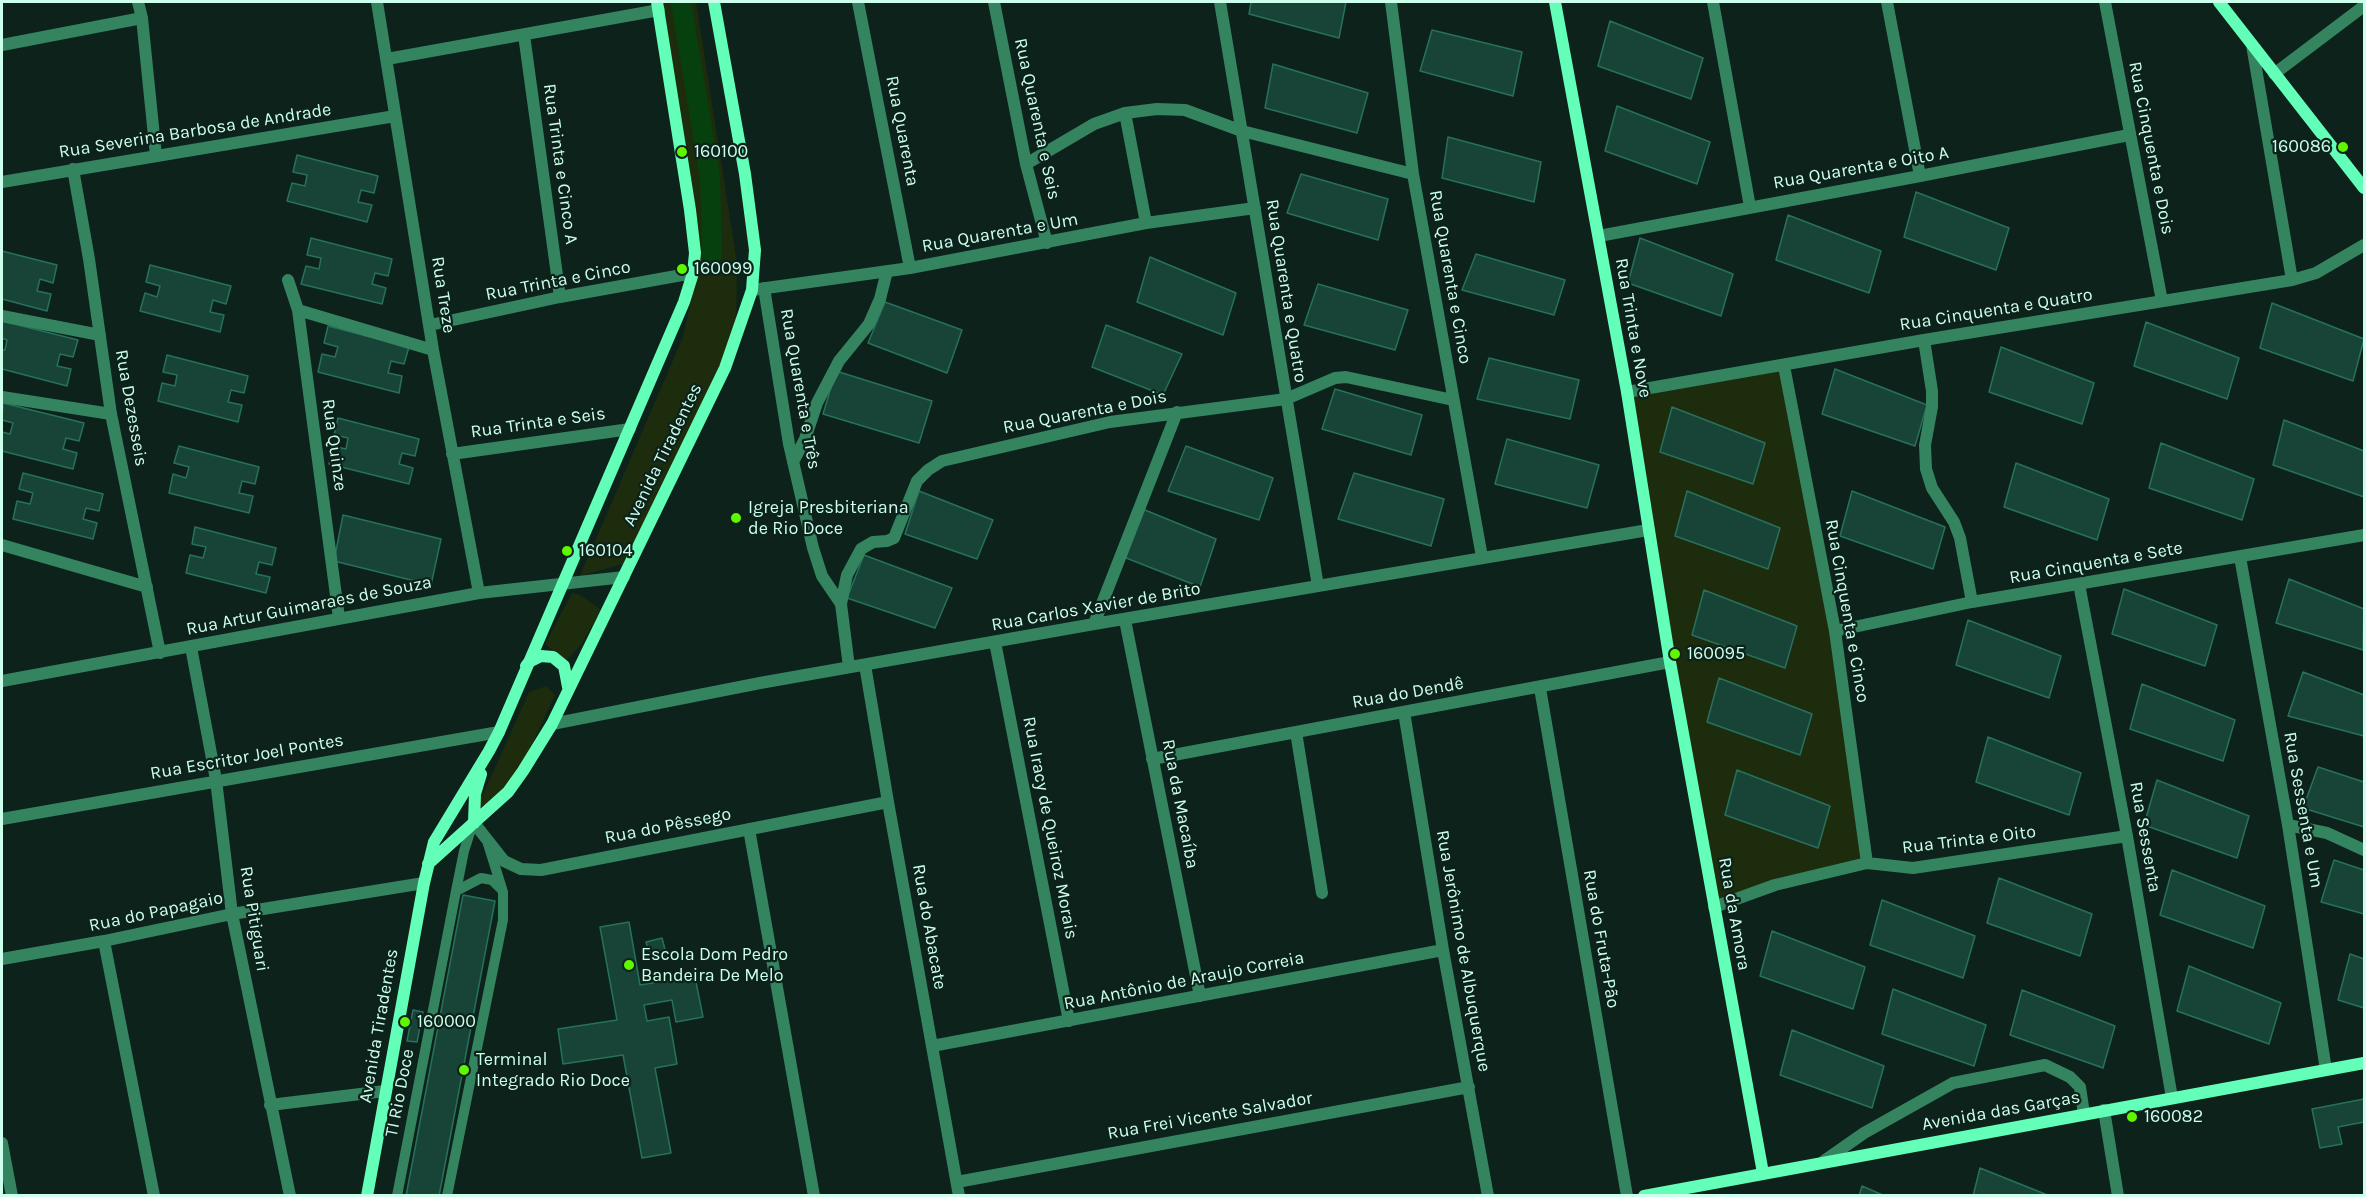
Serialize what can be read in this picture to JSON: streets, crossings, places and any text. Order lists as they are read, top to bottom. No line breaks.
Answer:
{"streets":{"street":["Rua Quarenta e Seis","Rua Severina Barbosa de Andrade","Rua Quarenta","Rua Cinquenta e Dois","Rua Trinta e Cinco A","Rua Quarenta e Oito A","Rua Quarenta e Um","Rua Quarenta e Cinco","Rua Trinta e Cinco","Rua Quarenta e Quatro","Rua Treze","Rua Cinquenta e Quatro","Rua Trinta e Nove","Rua Quarenta e Três","Rua Dezesseis","Rua Quarenta e Dois","Rua Trinta e Seis","Rua Quinze","Avenida Tiradentes","Rua Cinquenta e Sete","Rua Artur Guimaraes de Souza","Rua Carlos Xavier de Brito","Rua Cinquenta e Cinco","Rua do Dendê","Rua Escritor Joel Pontes","Rua da Macaíba","Rua Sessenta e Um","Rua do Pêssego","Rua Iracy de Queiroz Morais","Rua Sessenta","Rua Trinta e Oito","Rua do Papagaio","Rua da Amora","Rua Pitiguari","Rua do Abacate","Rua do Fruta-Pão","Rua Jerônimo de Albuquerque","Rua Antônio de Araujo Correia","Avenida das Garças","Rua Frei Vicente Salvador"],"lane":["TI Rio Doce"]},"crossings":[["Rua Quarenta e Seis","Rua Quarenta e Um"],["Rua Severina Barbosa de Andrade","Rua Treze"],["Rua Severina Barbosa de Andrade","Rua Dezesseis"],["Rua Quarenta","Rua Quarenta e Um"],["Rua Cinquenta e Dois","Rua Quarenta e Oito A"],["Rua Cinquenta e Dois","Rua Cinquenta e Quatro"],["Rua Trinta e Cinco A","Rua Trinta e Cinco"],["Rua Quarenta e Oito A","Rua Trinta e Nove"],["Rua Quarenta e Um","Rua Quarenta e Quatro"],["Rua Quarenta e Um","Rua Quarenta e Três"],["Rua Quarenta e Um","Avenida Tiradentes"],["Rua Quarenta e Cinco","Rua Quarenta e Dois"],["Rua Quarenta e Cinco","Rua Carlos Xavier de Brito"],["Rua Trinta e Cinco","Rua Treze"],["Rua Trinta e Cinco","Avenida Tiradentes"],["Rua Quarenta e Quatro","Rua Quarenta e Dois"],["Rua Quarenta e Quatro","Rua Carlos Xavier de Brito"],["Rua Treze","Rua Trinta e Seis"],["Rua Treze","Rua Artur Guimaraes de Souza"],["Rua Cinquenta e Quatro","Rua Trinta e Nove"],["Rua Cinquenta e Quatro","Rua Cinquenta e Cinco"],["Rua Trinta e Nove","Rua Carlos Xavier de Brito"],["Rua Trinta e Nove","Rua do Dendê"],["Rua Trinta e Nove","Rua da Amora"],["Rua Quarenta e Três","Rua Quarenta e Dois"],["Rua Quarenta e Três","Avenida Tiradentes"],["Rua Quarenta e Três","Rua Carlos Xavier de Brito"],["Rua Dezesseis","Rua Artur Guimaraes de Souza"],["Rua Trinta e Seis","Avenida Tiradentes"],["Rua Quinze","Rua Artur Guimaraes de Souza"],["Avenida Tiradentes","Rua Artur Guimaraes de Souza"],["Avenida Tiradentes","Rua Carlos Xavier de Brito"],["Avenida Tiradentes","Rua Escritor Joel Pontes"],["Avenida Tiradentes","Rua do Pêssego"],["Avenida Tiradentes","Rua do Papagaio"],["Avenida Tiradentes","TI Rio Doce"],["Rua Cinquenta e Sete","Rua Cinquenta e Cinco"],["Rua Cinquenta e Sete","Rua Sessenta e Um"],["Rua Cinquenta e Sete","Rua Sessenta"],["Rua Artur Guimaraes de Souza","Rua Pitiguari"],["Rua Carlos Xavier de Brito","Rua da Macaíba"],["Rua Carlos Xavier de Brito","Rua Iracy de Queiroz Morais"],["Rua Carlos Xavier de Brito","Rua do Abacate"],["Rua Cinquenta e Cinco","Rua Trinta e Oito"],["Rua do Dendê","Rua da Macaíba"],["Rua do Dendê","Rua da Amora"],["Rua do Dendê","Rua do Fruta-Pão"],["Rua do Dendê","Rua Jerônimo de Albuquerque"],["Rua Escritor Joel Pontes","Rua Pitiguari"],["Rua da Macaíba","Rua Antônio de Araujo Correia"],["Rua Sessenta e Um","Avenida das Garças"],["Rua do Pêssego","Rua do Abacate"],["Rua do Pêssego","TI Rio Doce"],["Rua Iracy de Queiroz Morais","Rua Antônio de Araujo Correia"],["Rua Sessenta","Rua Trinta e Oito"],["Rua Sessenta","Avenida das Garças"],["Rua Trinta e Oito","Rua da Amora"],["Rua do Papagaio","Rua Pitiguari"],["Rua da Amora","Avenida das Garças"],["Rua do Abacate","Rua Antônio de Araujo Correia"],["Rua do Abacate","Rua Frei Vicente Salvador"],["Rua Jerônimo de Albuquerque","Rua Antônio de Araujo Correia"],["Rua Jerônimo de Albuquerque","Rua Frei Vicente Salvador"]],"places":["160086","160100","160099","Igreja Presbiteriana de Rio Doce","160104","160095","Escola Dom Pedro Bandeira De Melo","160000","Terminal Integrado Rio Doce","160082"]}
